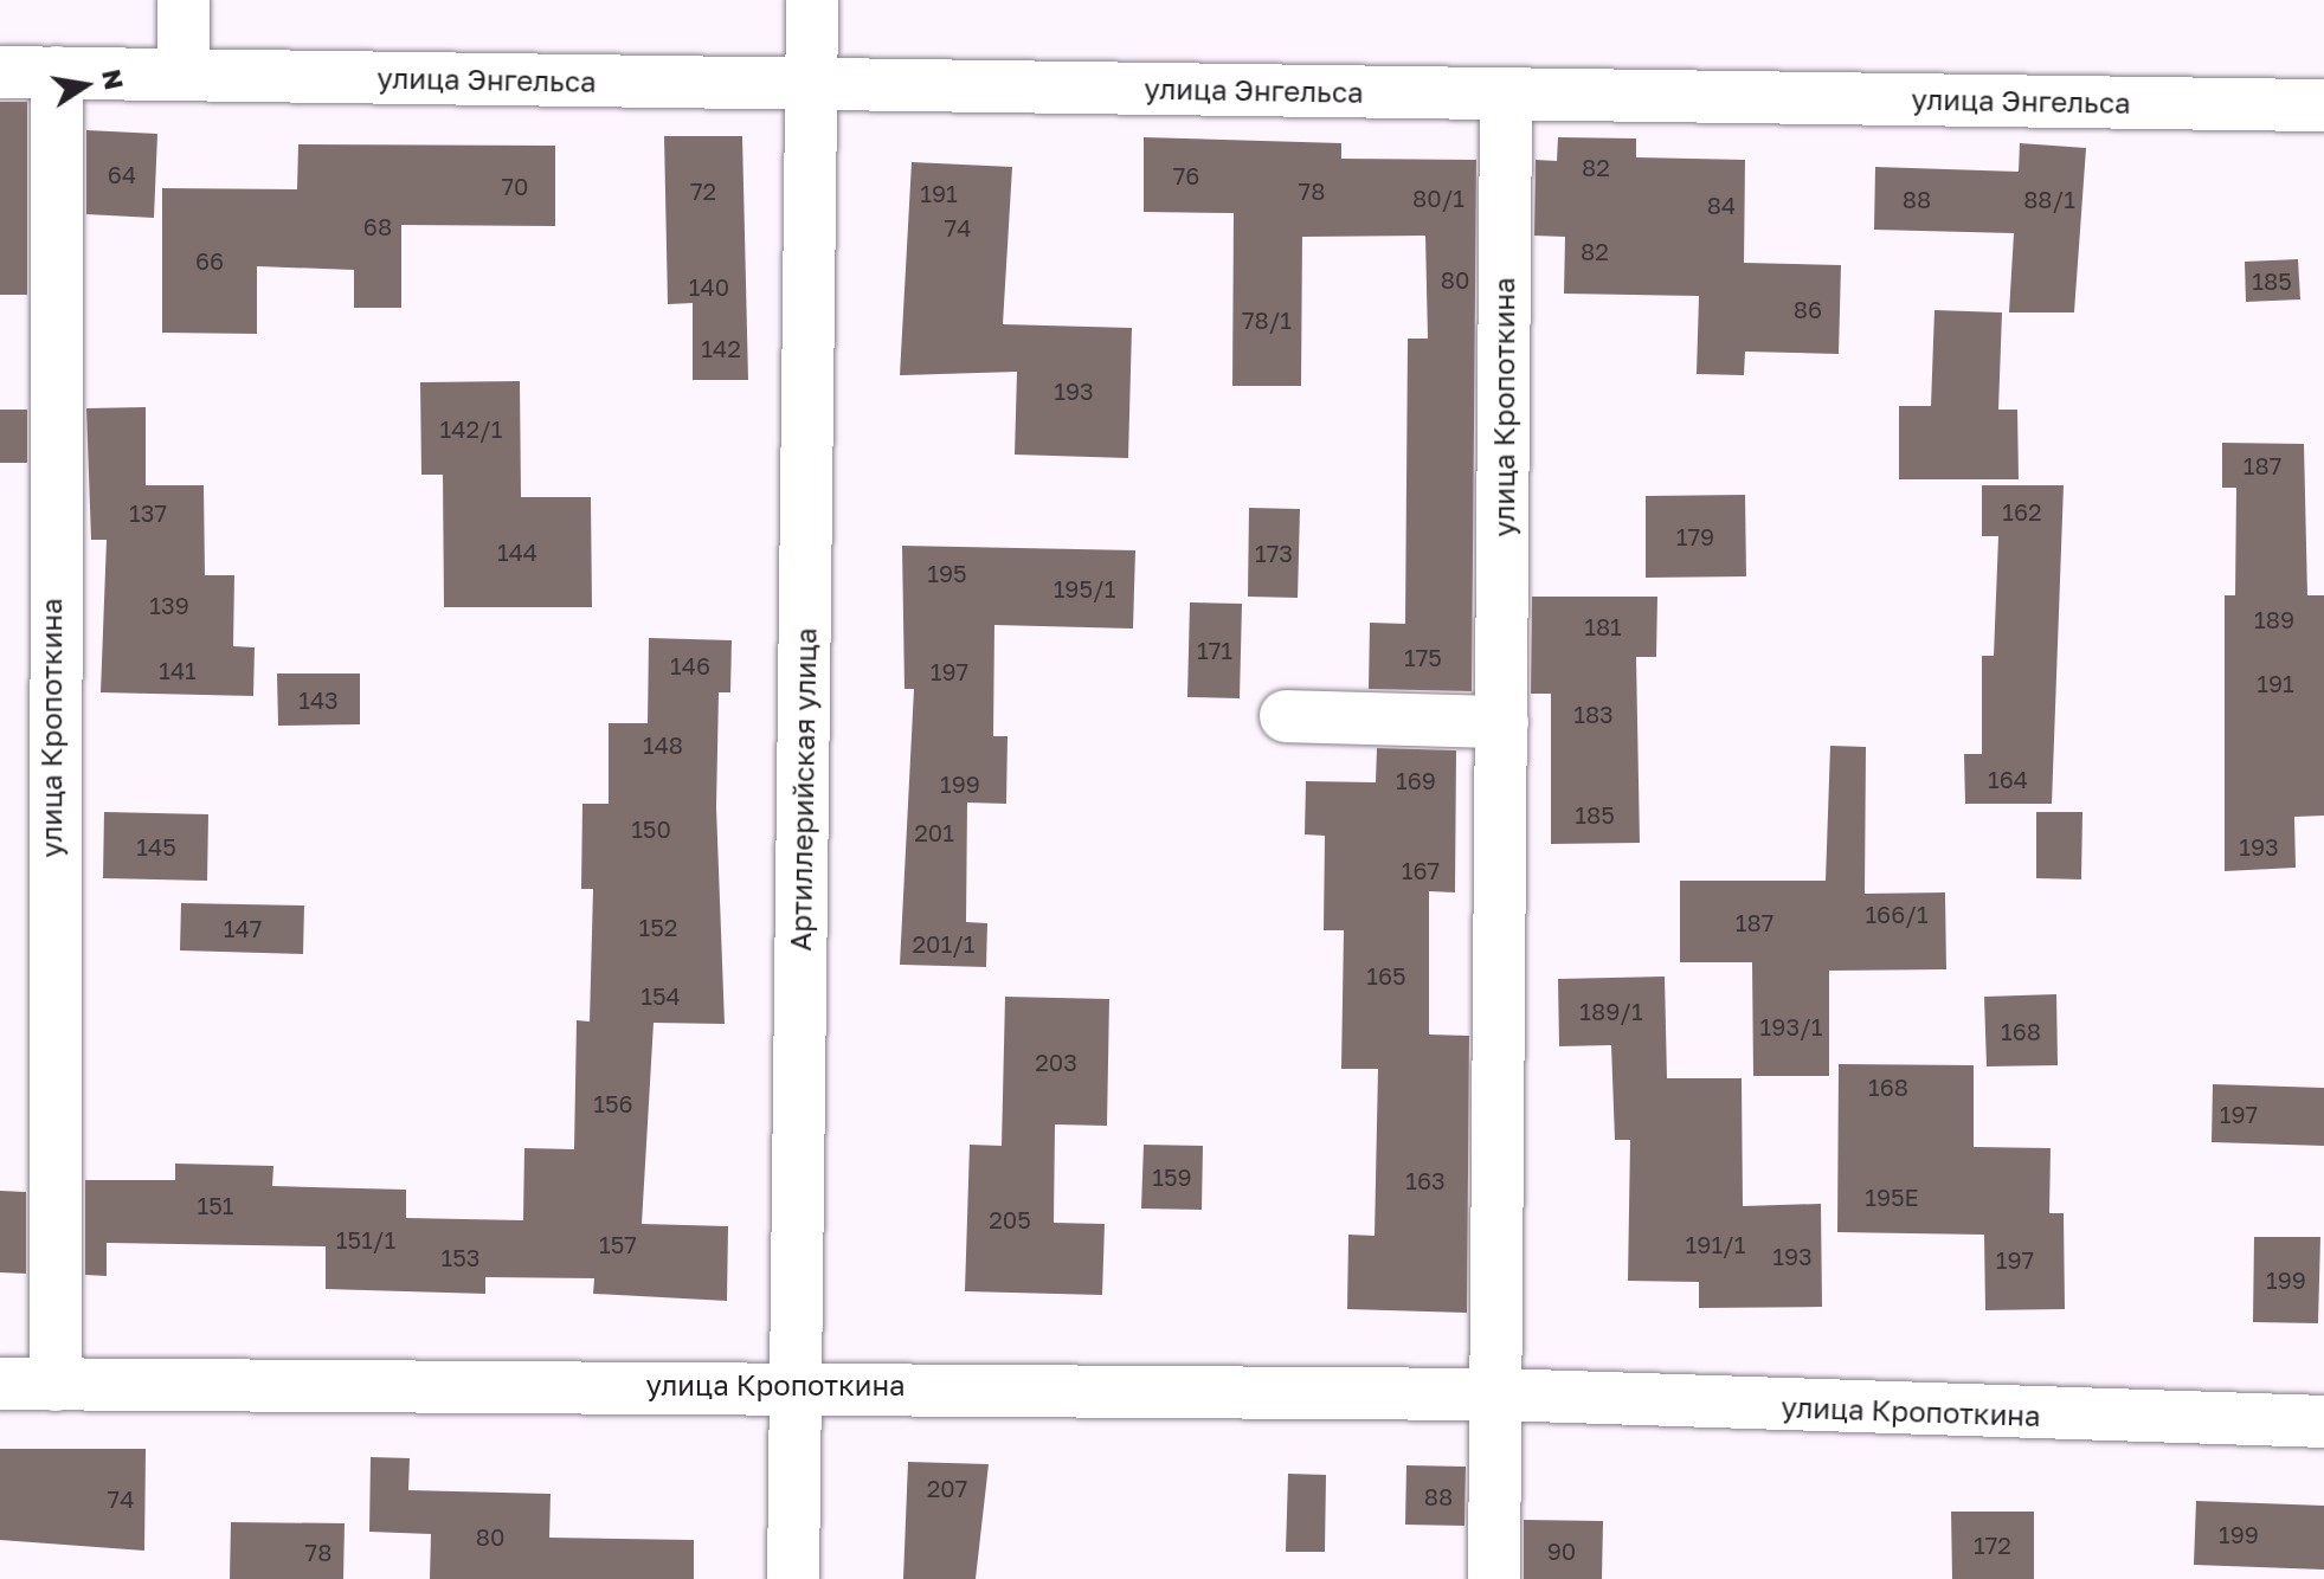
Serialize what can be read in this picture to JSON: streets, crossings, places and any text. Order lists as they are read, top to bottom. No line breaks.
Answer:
{"streets":{"street":["улица Энгельса","улица Кропоткина","Артиллерийская улица"]},"crossings":[["улица Энгельса","улица Кропоткина"],["улица Энгельса","Артиллерийская улица"],["улица Кропоткина","Артиллерийская улица"]],"house_numbers":["82","64","76","70","72","78","191","80/1","88","88/1","84","68","74","82","66","80","185","140","86","78/1","142","193","142/1","187","162","137","179","144","173","195","195/1","139","189","181","171","175","146","141","197","191","143","183","148","164","169","199","185","150","201","145","193","167","166/1","187","152","147","201/1","165","154","189/1","193/1","168","203","168","156","197","159","163","195Е","151","205","151/1","157","191/1","193","153","197","199","207","88","74","199","80","172","90","78"],"north":"right"}
